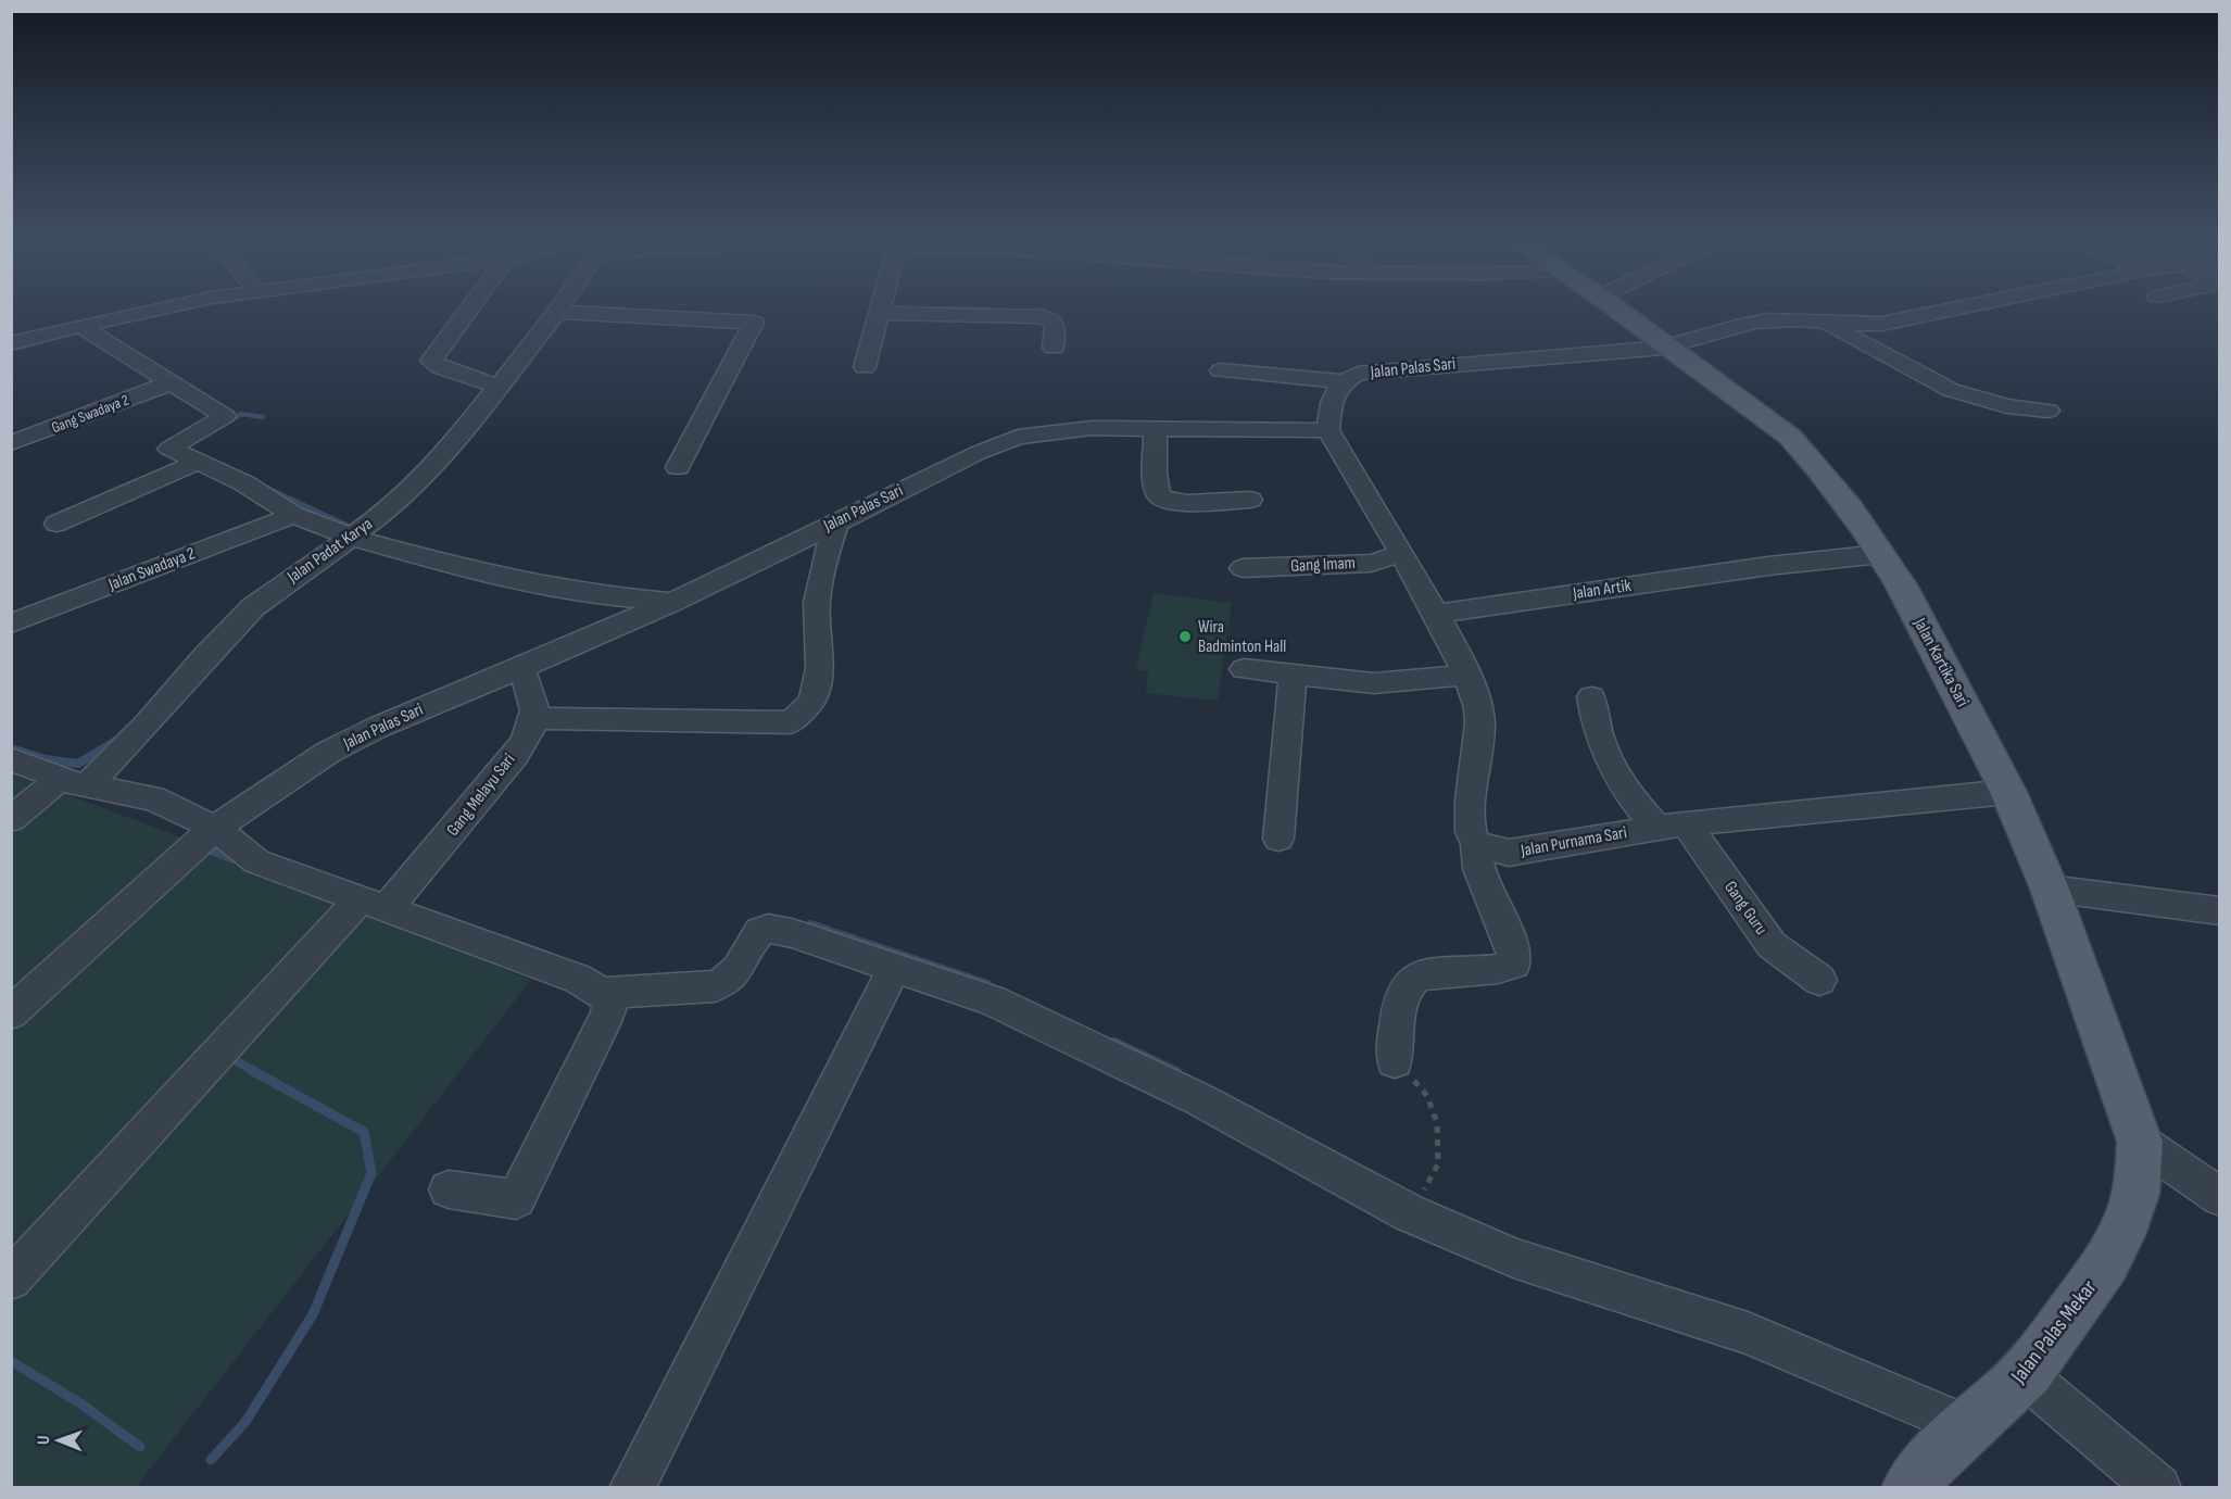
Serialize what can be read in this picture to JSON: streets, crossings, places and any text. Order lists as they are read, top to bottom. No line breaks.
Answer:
{"streets":{"main road":["Jalan Kartika Sari","Jalan Palas Mekar"],"street":["Jalan Palas Sari","Gang Swadaya 2","Jalan Padat Karya","Gang Imam","Jalan Swadaya 2","Jalan Artik","Gang Melayu Sari","Jalan Purnama Sari","Gang Guru"]},"crossings":[["Jalan Palas Sari","Jalan Kartika Sari"],["Jalan Artik","Jalan Kartika Sari"],["Jalan Kartika Sari","Jalan Purnama Sari"],["Jalan Kartika Sari","Jalan Palas Mekar"],["Jalan Purnama Sari","Gang Guru"]],"places":["Wira Badminton Hall"],"north":"left"}
